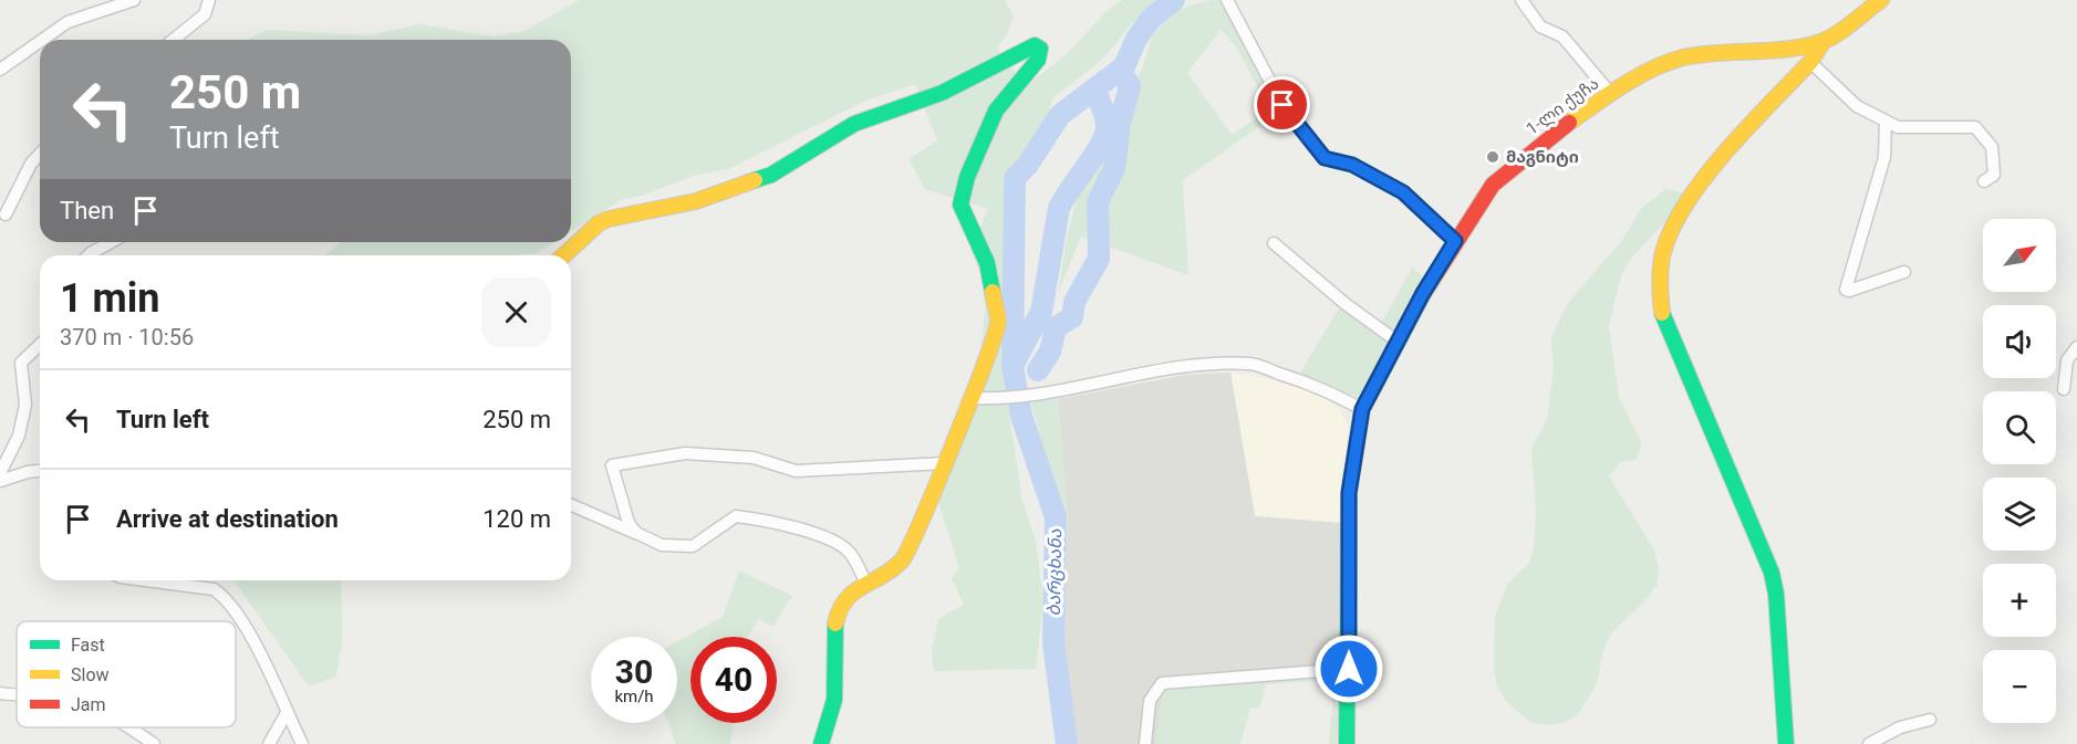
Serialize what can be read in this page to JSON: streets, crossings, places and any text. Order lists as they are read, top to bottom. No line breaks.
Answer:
{"streets":{"street":["1-ლი ქუჩა"]},"water":["ბარცხანა"],"places":["მაგნიტი"],"legend":["Fast","Slow","Jam"],"north":"top right","page":{"turn":["250 m","Turn left"],"then":"Then","map_buttons":["+","−"],"heading":["1 min","370 m · 10:56"],"list":[{"name":"Turn left","value":"250 m"},{"name":"Arrive at destination","value":"120 m"}],"speed":"30 km/h","limit":"40"}}
